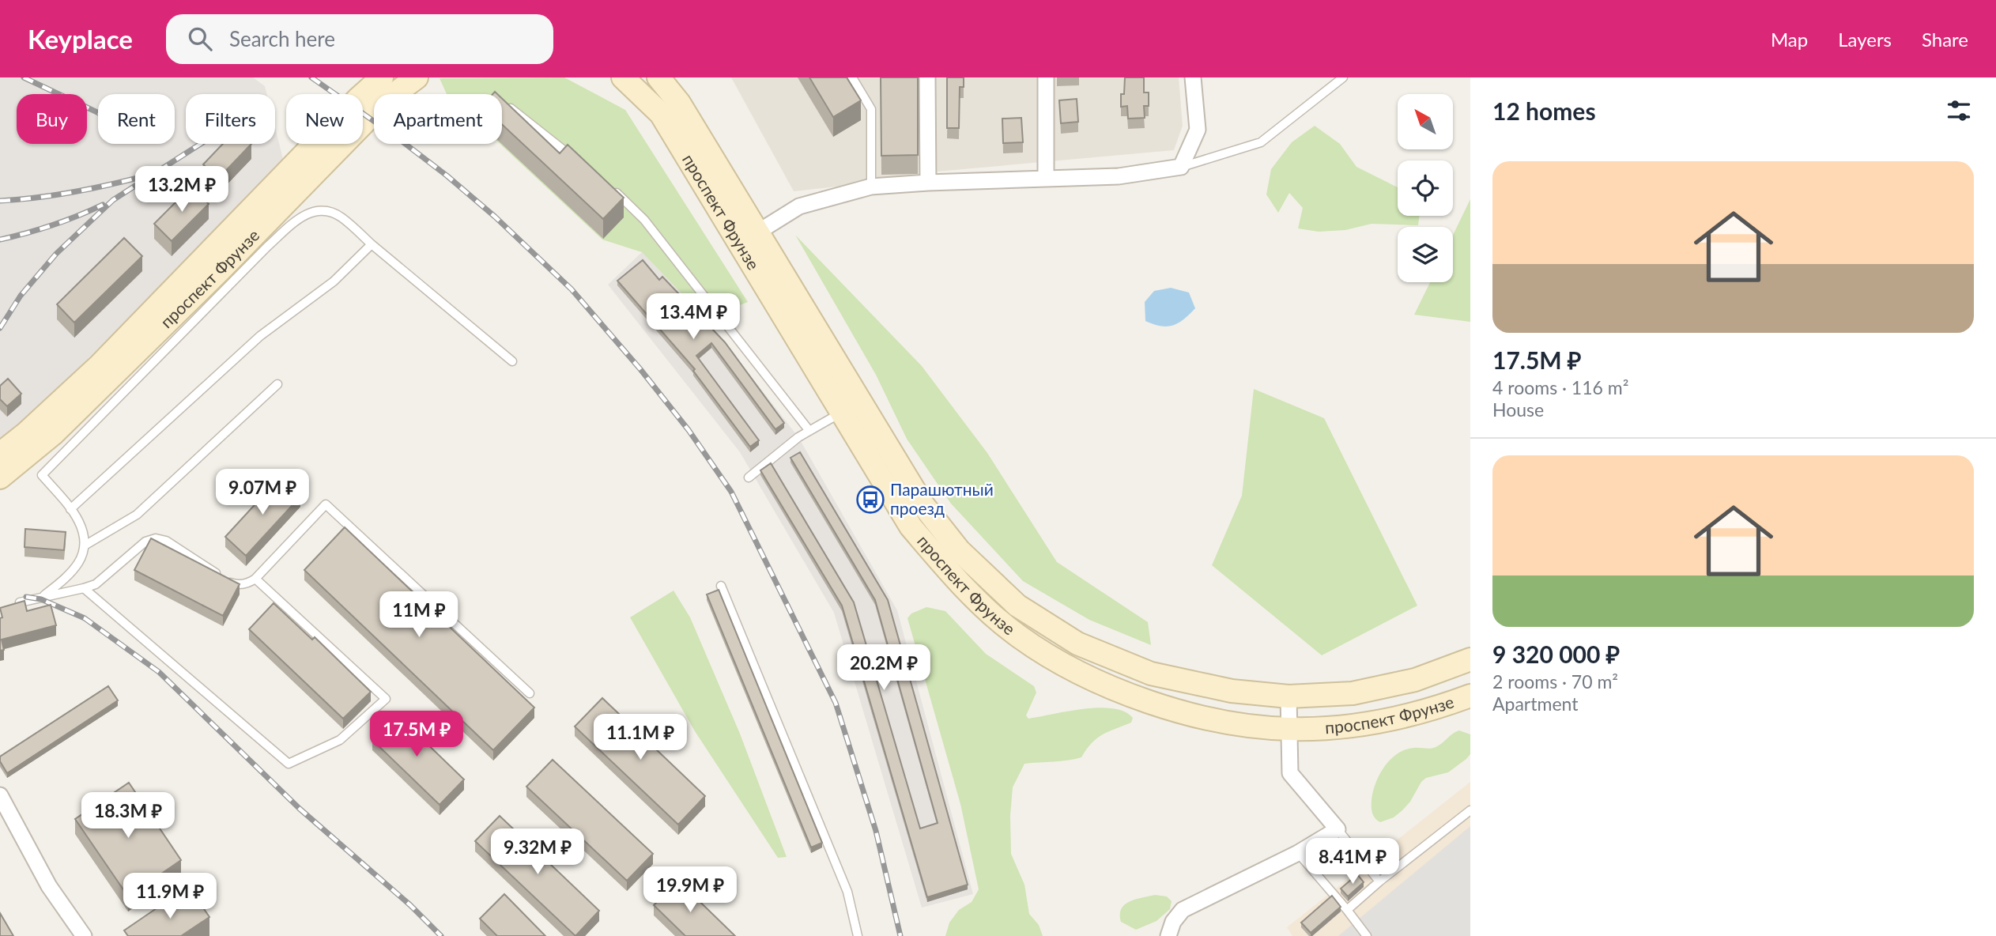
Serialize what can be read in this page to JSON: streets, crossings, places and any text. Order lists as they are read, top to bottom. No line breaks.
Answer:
{"streets":{"main road":["проспект Фрунзе"]},"places":{"bus stop":["Парашютный проезд"]},"north":"top left","page":{"header":"Keyplace","search":"Search here","nav":["Map","Layers","Share"],"heading":"12 homes","chip":["Buy","Rent","Filters","New","Apartment"],"list":[{"name":"17.5M ₽","note":"4 rooms · 116 m² · House"},{"name":"9 320 000 ₽","note":"2 rooms · 70 m² · Apartment"}],"price":["13.2M ₽","13.4M ₽","9.07M ₽","11M ₽","20.2M ₽","17.5M ₽","11.1M ₽","18.3M ₽","9.32M ₽","8.41M ₽","19.9M ₽","11.9M ₽"]}}
